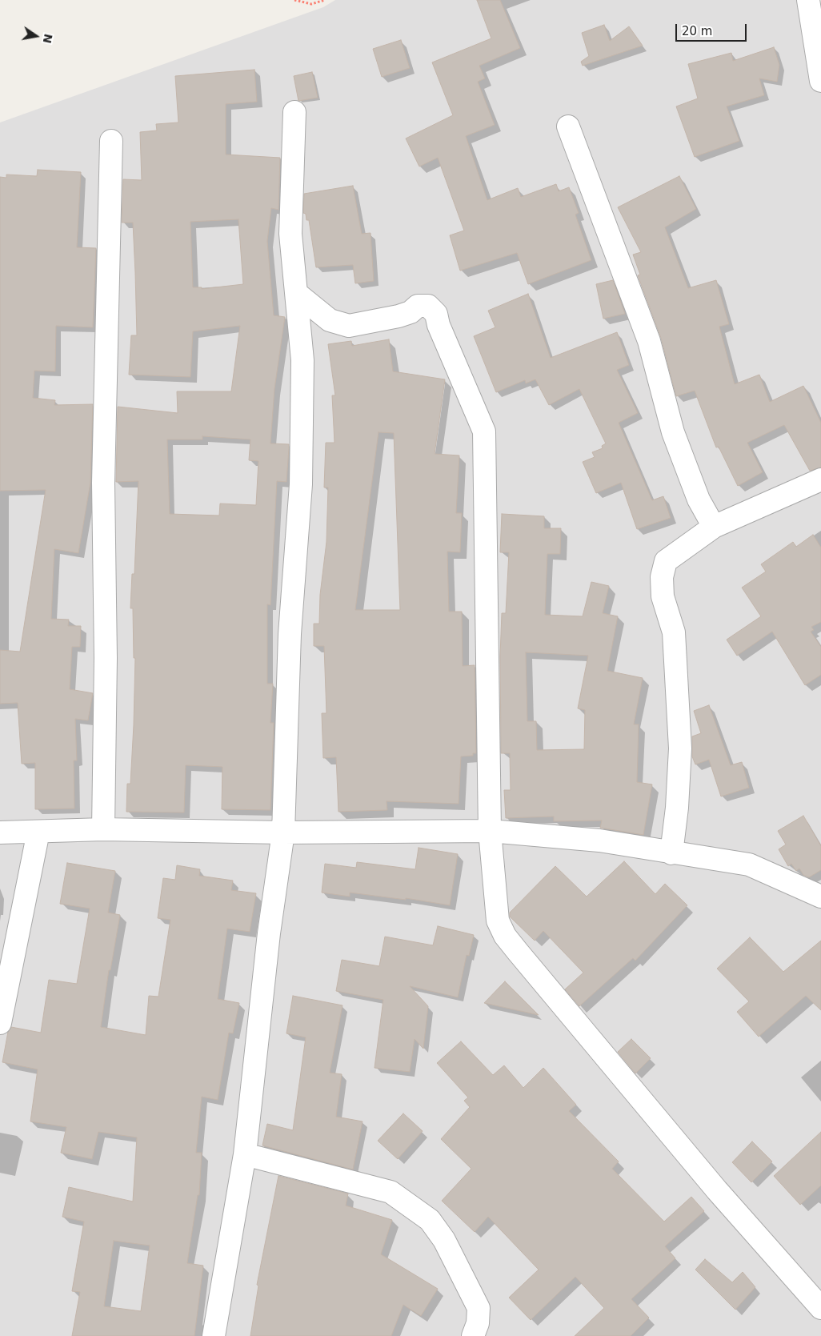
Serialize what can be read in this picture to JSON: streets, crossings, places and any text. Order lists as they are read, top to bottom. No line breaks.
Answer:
{"scale_bar":"20 m","north":"right"}
